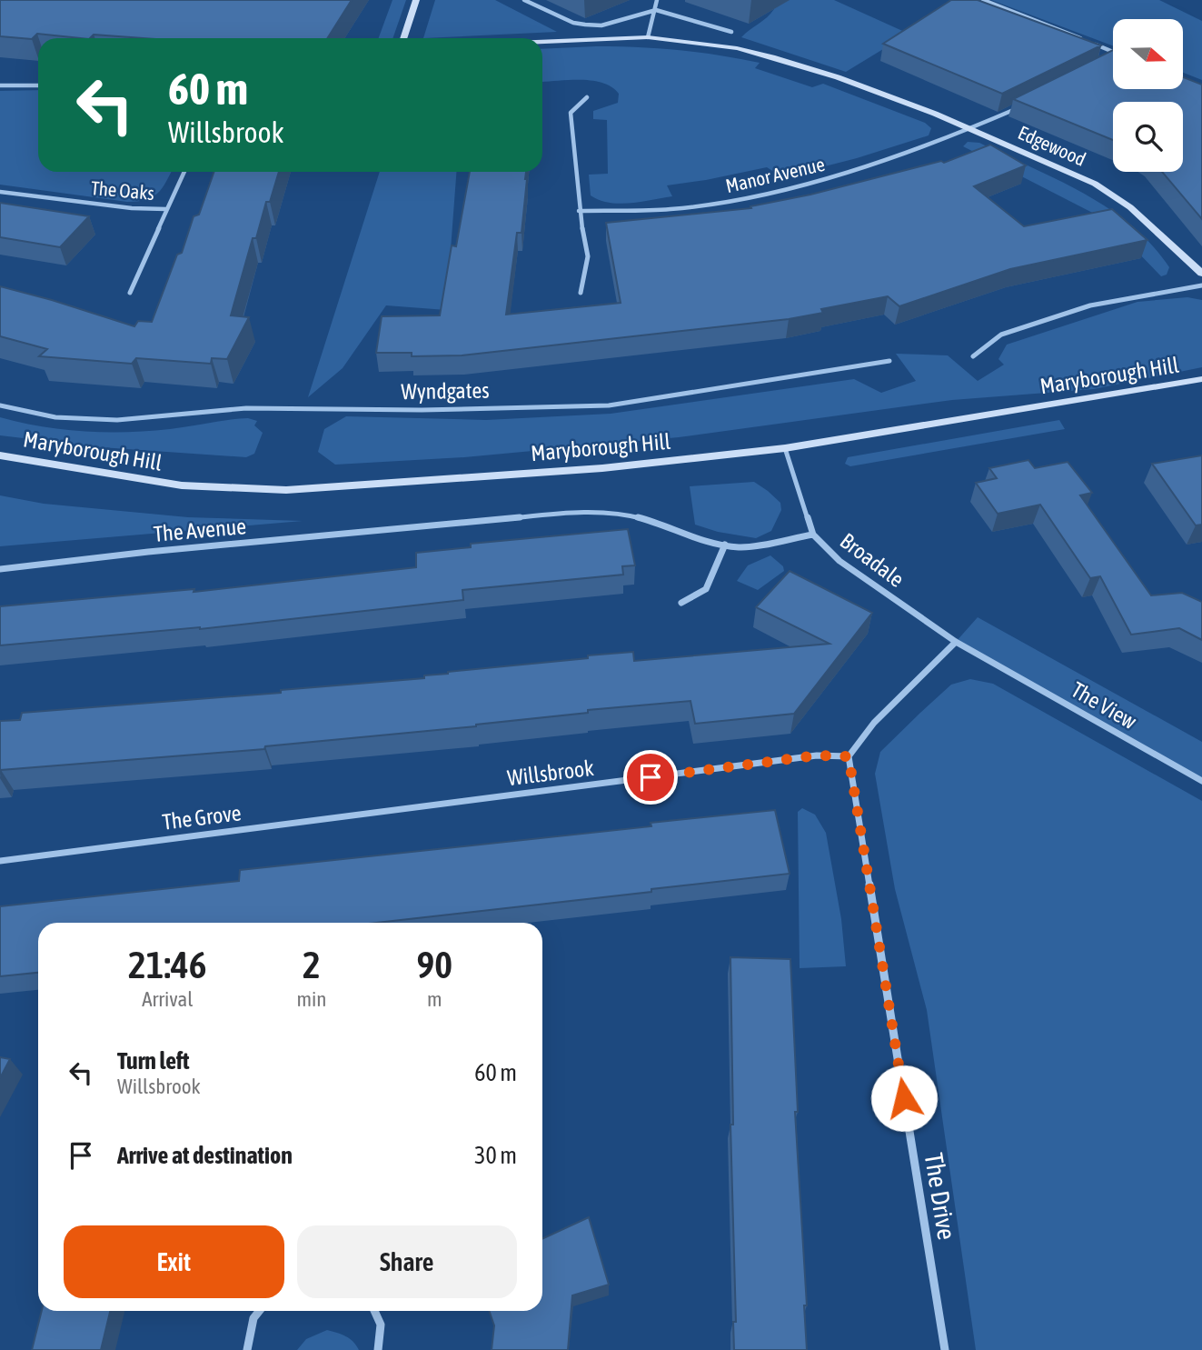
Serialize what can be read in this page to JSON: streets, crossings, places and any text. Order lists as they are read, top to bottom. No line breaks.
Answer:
{"streets":{"street":["Edgewood","Manor Avenue","The Oaks","Maryborough Hill","Wyndgates","The Avenue","Broadale","The View","Willsbrook","The Grove","The Drive"]},"crossings":[["Edgewood","Manor Avenue"],["Maryborough Hill","Broadale"],["Broadale","The View"],["Willsbrook","The Grove"],["Willsbrook","The Drive"]],"north":"right","page":{"turn":["60 m","Willsbrook"],"eta":["21:46","Arrival","2","min","90","m"],"list":[{"name":"Turn left","note":"Willsbrook","value":"60 m"},{"name":"Arrive at destination","value":"30 m"}],"buttons":["Exit","Share"]}}
